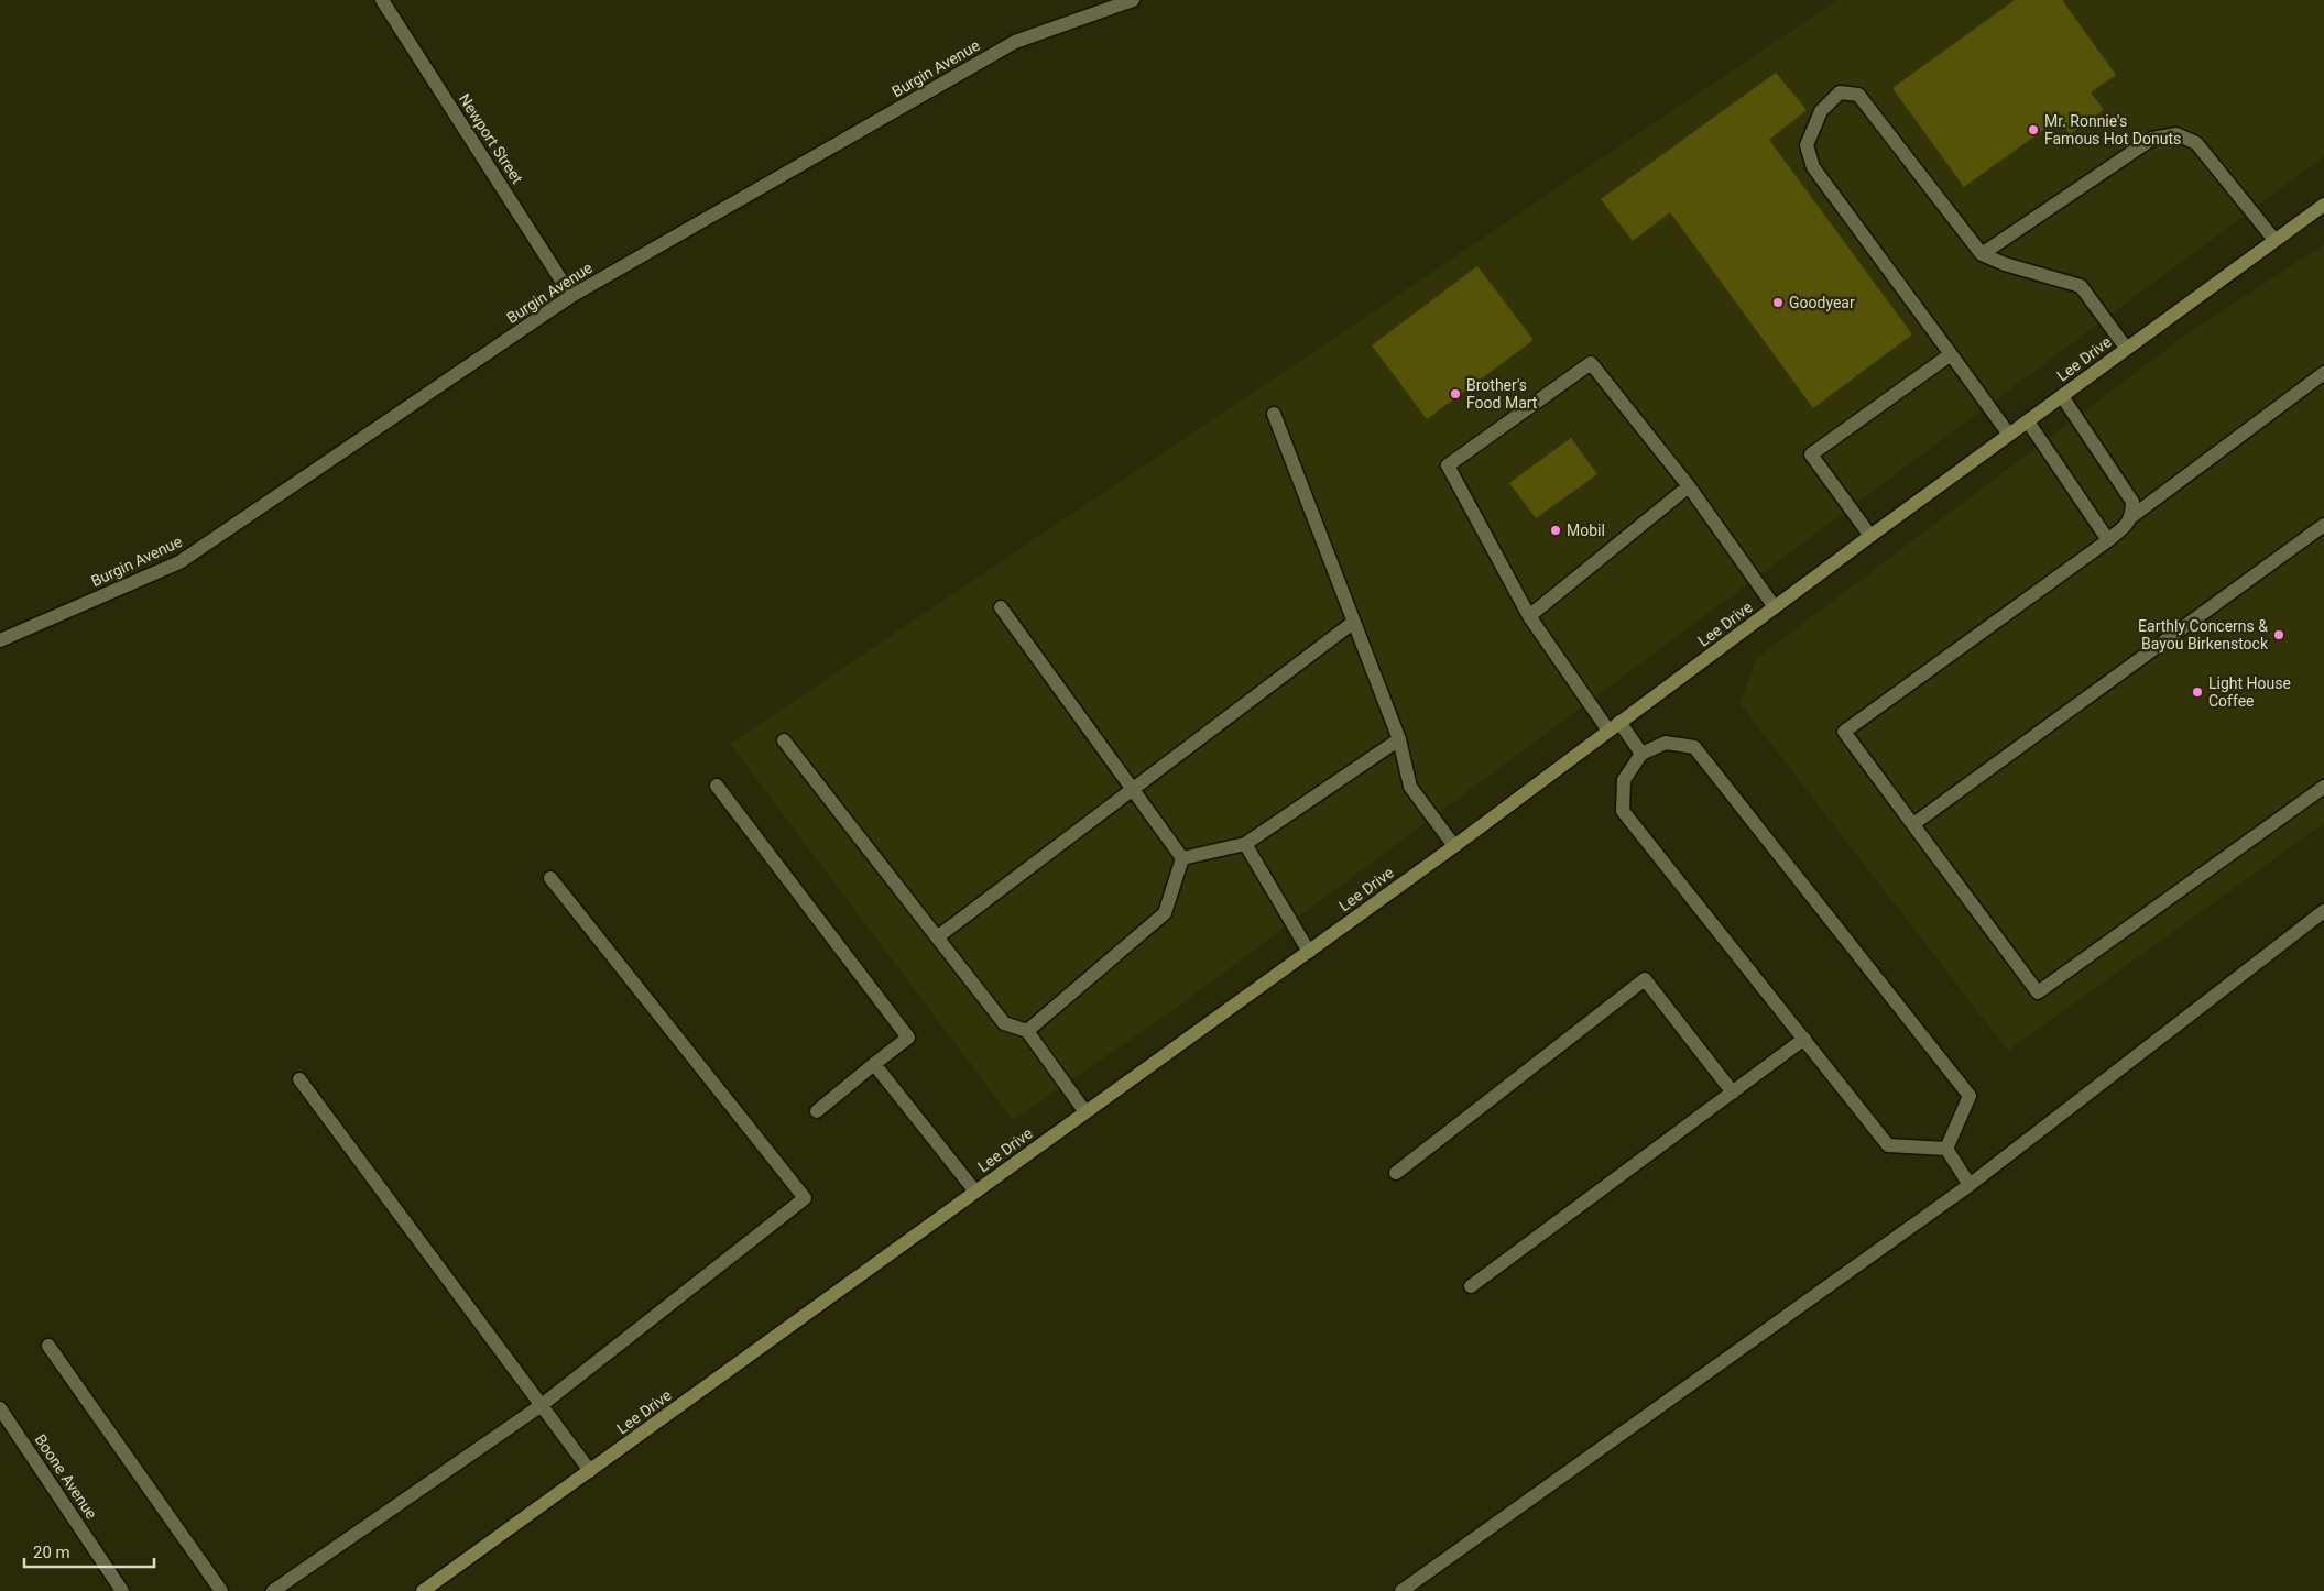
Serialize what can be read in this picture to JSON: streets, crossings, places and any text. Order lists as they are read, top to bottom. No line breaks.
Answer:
{"streets":{"main road":["Lee Drive"],"street":["Burgin Avenue","Newport Street","Boone Avenue"]},"crossings":[["Burgin Avenue","Newport Street"]],"places":["Mr. Ronnie's Famous Hot Donuts","Goodyear","Brother's Food Mart","Mobil","Earthly Concerns & Bayou Birkenstock","Light House Coffee"],"scale_bar":"20 m"}
